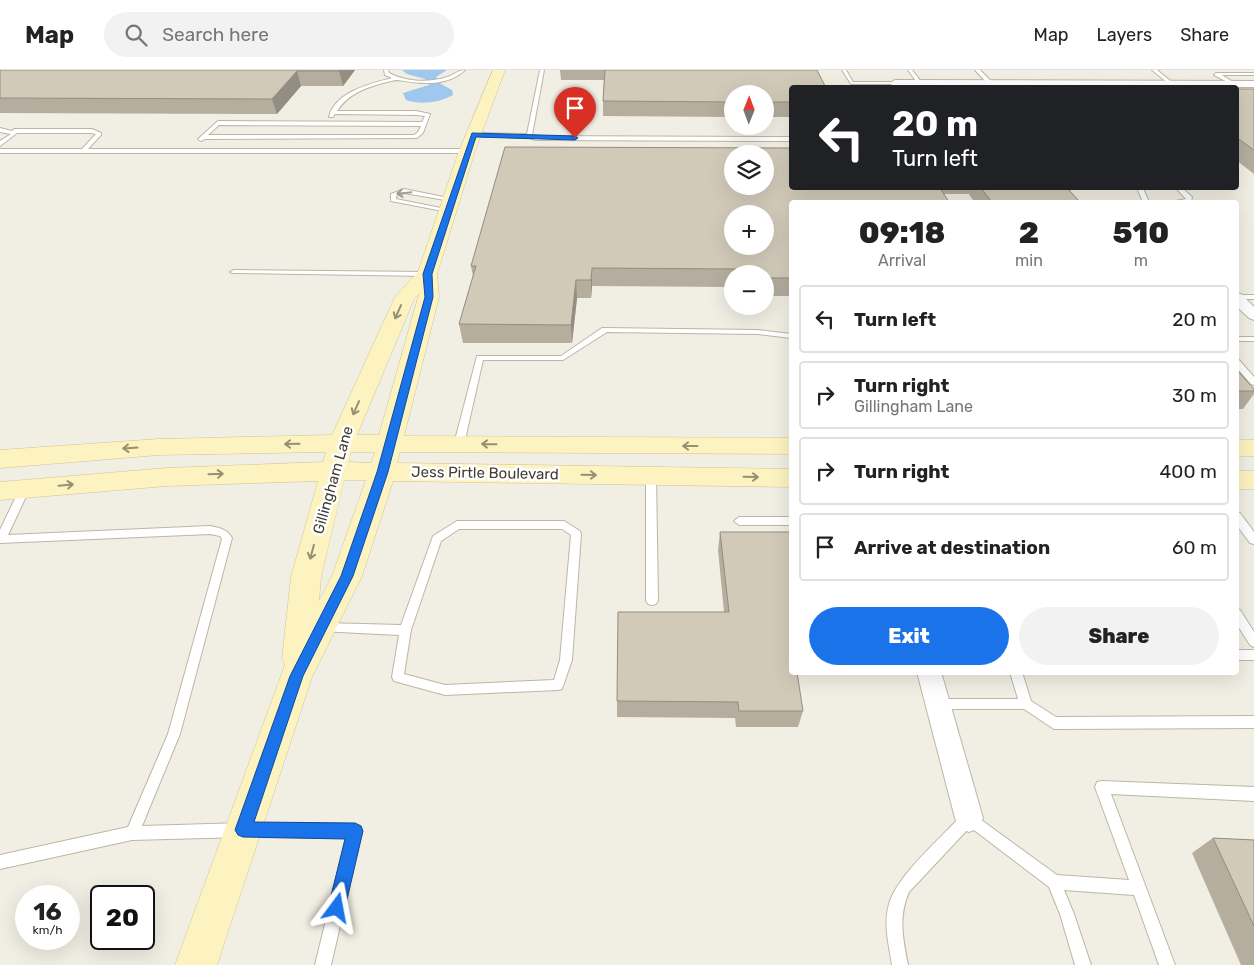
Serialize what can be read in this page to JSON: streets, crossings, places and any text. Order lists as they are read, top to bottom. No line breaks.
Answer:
{"streets":{"street":["Jess Pirtle Boulevard","Gillingham Lane"]},"crossings":[["Jess Pirtle Boulevard","Gillingham Lane"]],"north":"top","page":{"header":"Map","search":"Search here","nav":["Map","Layers","Share"],"map_buttons":["+","−"],"turn":["20 m","Turn left"],"eta":["09:18","Arrival","2","min","510","m"],"list":[{"name":"Turn left","value":"20 m"},{"name":"Turn right","note":"Gillingham Lane","value":"30 m"},{"name":"Turn right","value":"400 m"},{"name":"Arrive at destination","value":"60 m"}],"buttons":["Exit","Share"],"speed":"16 km/h","limit":"20"}}
